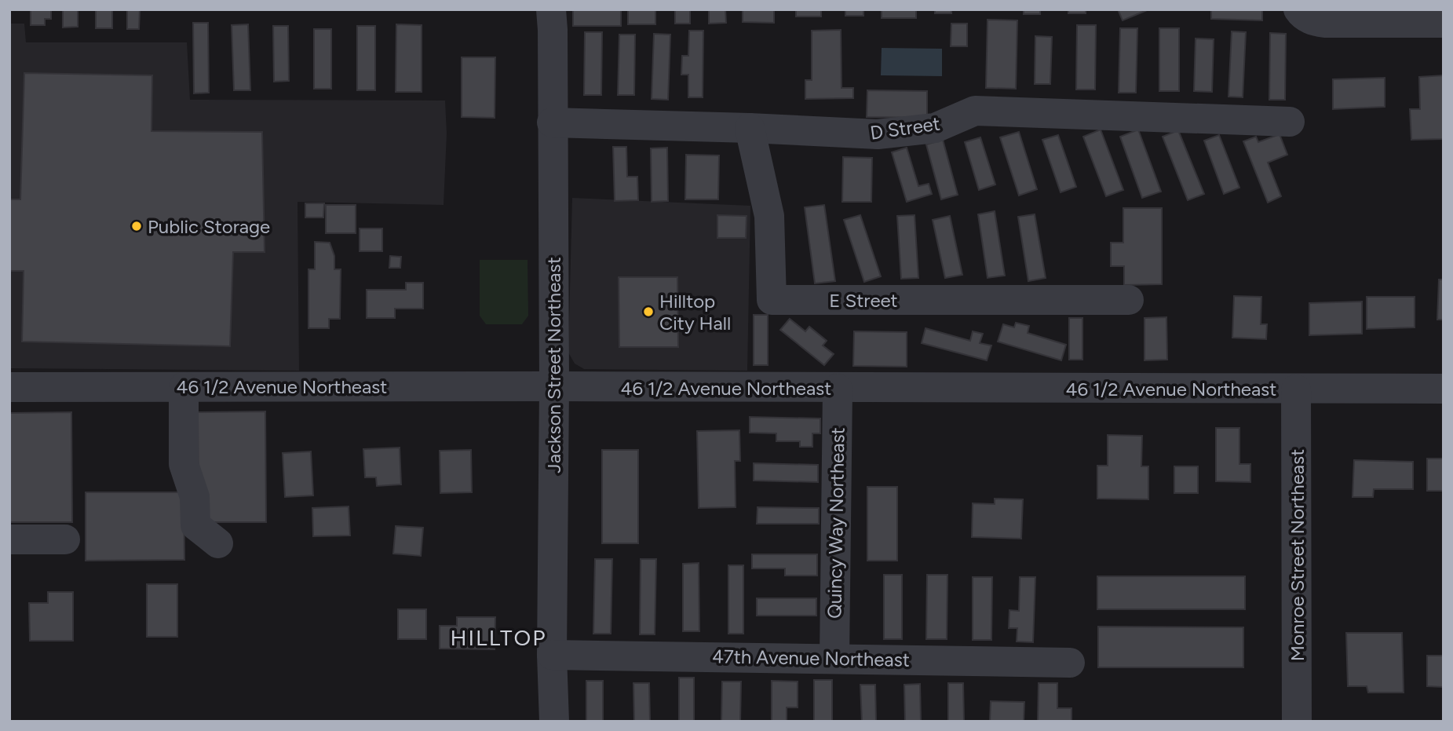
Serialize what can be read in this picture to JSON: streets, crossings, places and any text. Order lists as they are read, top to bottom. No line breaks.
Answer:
{"streets":{"street":["D Street","E Street","Jackson Street Northeast","46 1/2 Avenue Northeast","Quincy Way Northeast","Monroe Street Northeast","47th Avenue Northeast"]},"crossings":[["D Street","E Street"],["D Street","Jackson Street Northeast"],["Jackson Street Northeast","46 1/2 Avenue Northeast"],["Jackson Street Northeast","47th Avenue Northeast"],["46 1/2 Avenue Northeast","Quincy Way Northeast"],["46 1/2 Avenue Northeast","Monroe Street Northeast"],["Quincy Way Northeast","47th Avenue Northeast"]],"districts":["HILLTOP"],"places":["Public Storage","Hilltop City Hall"]}
